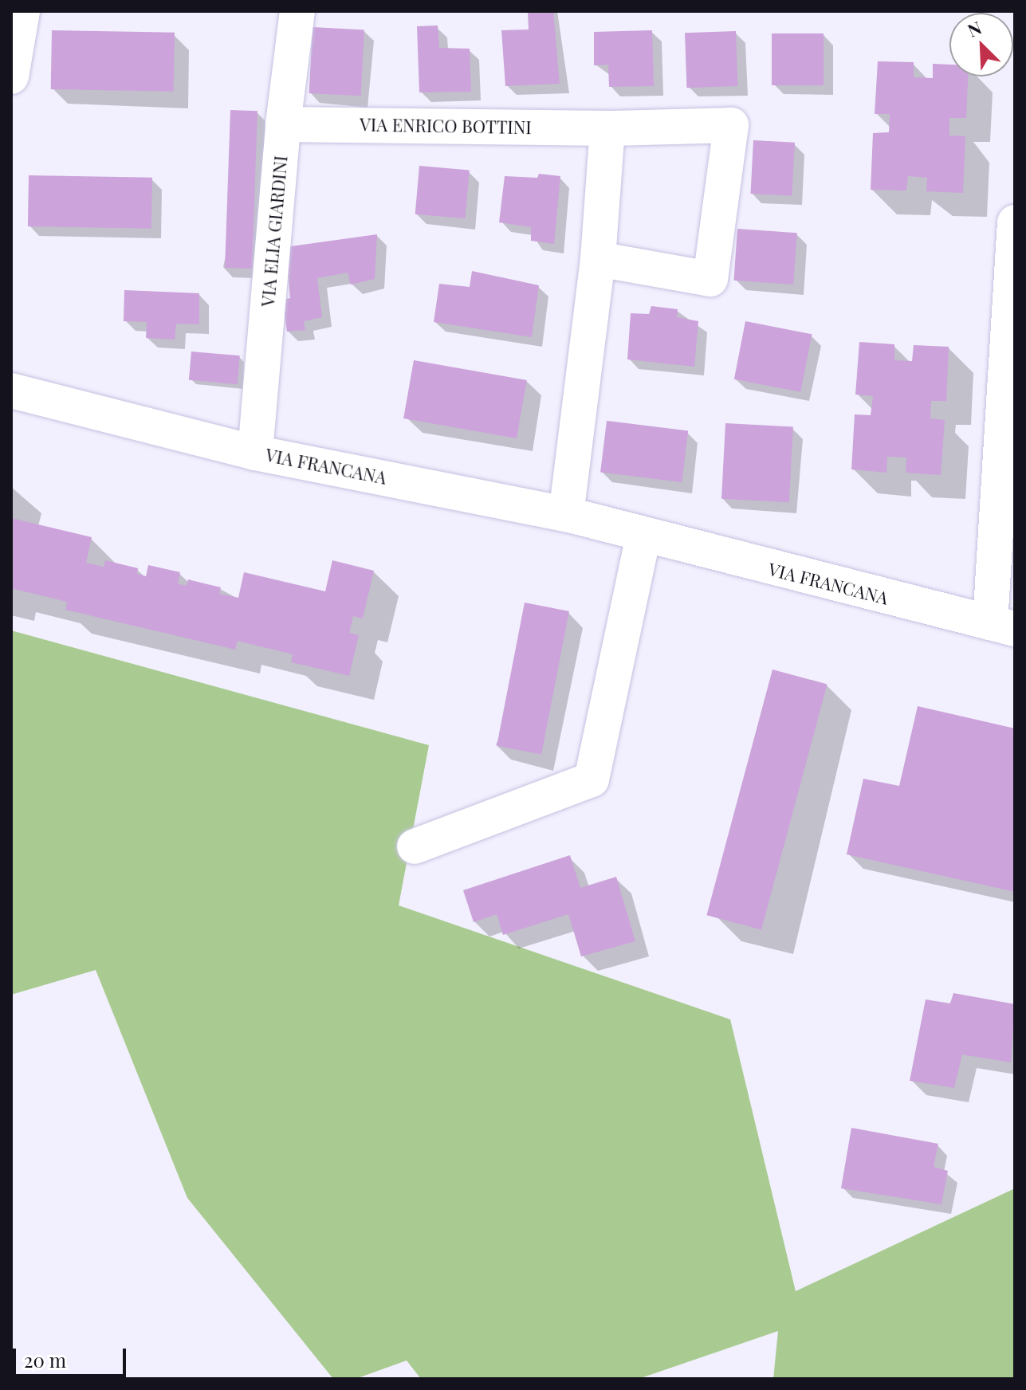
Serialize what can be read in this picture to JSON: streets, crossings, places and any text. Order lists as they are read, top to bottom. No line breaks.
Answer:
{"streets":{"street":["VIA ENRICO BOTTINI","VIA ELIA GIARDINI","VIA FRANCANA"]},"crossings":[["VIA ENRICO BOTTINI","VIA ELIA GIARDINI"],["VIA ELIA GIARDINI","VIA FRANCANA"]],"scale_bar":"20 m","north":"top left"}
